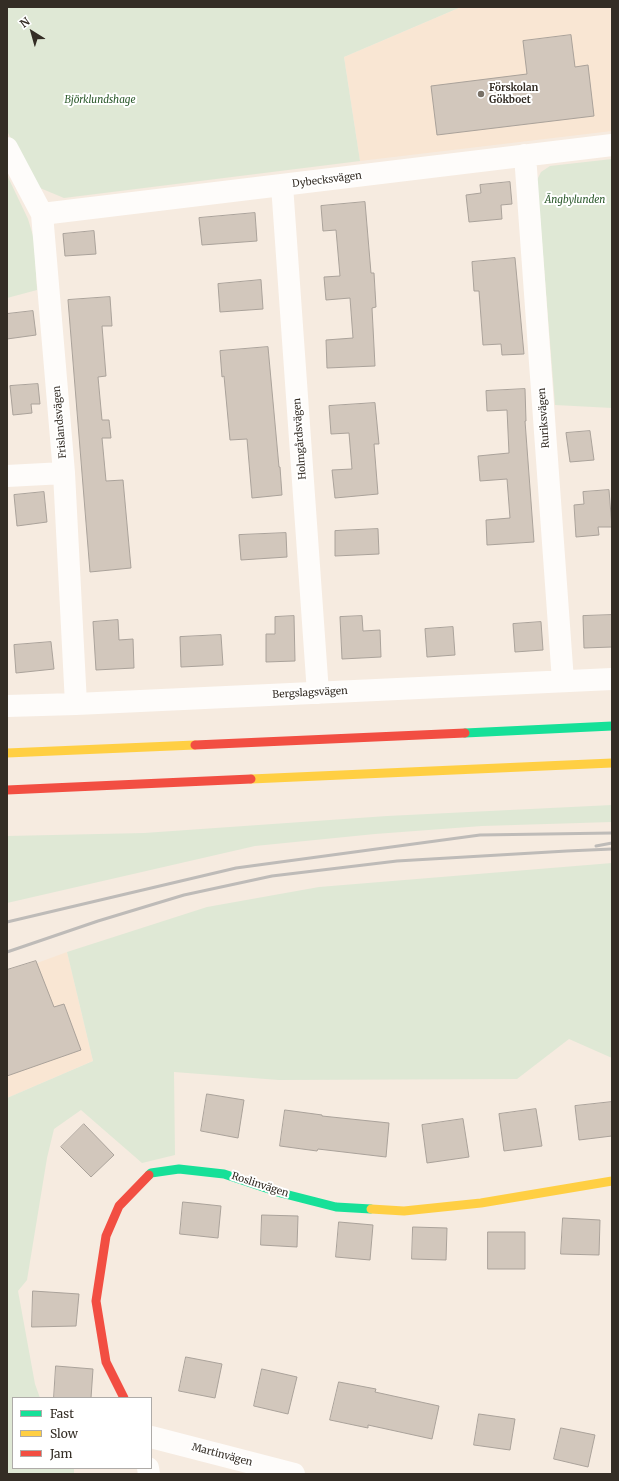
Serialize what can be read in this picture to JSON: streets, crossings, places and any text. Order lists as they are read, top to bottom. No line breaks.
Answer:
{"streets":{"main road":["Roslinvägen"],"street":["Dybecksvägen","Ruriksvägen","Frislandsvägen","Holmgårdsvägen","Bergslagsvägen","Martinvägen"]},"crossings":[["Dybecksvägen","Ruriksvägen"],["Dybecksvägen","Frislandsvägen"],["Dybecksvägen","Holmgårdsvägen"],["Ruriksvägen","Bergslagsvägen"],["Frislandsvägen","Bergslagsvägen"],["Holmgårdsvägen","Bergslagsvägen"]],"parks":["Björklundshage","Ängbylunden"],"places":["Förskolan Gökboet"],"legend":["Fast","Slow","Jam"],"north":"top left"}
